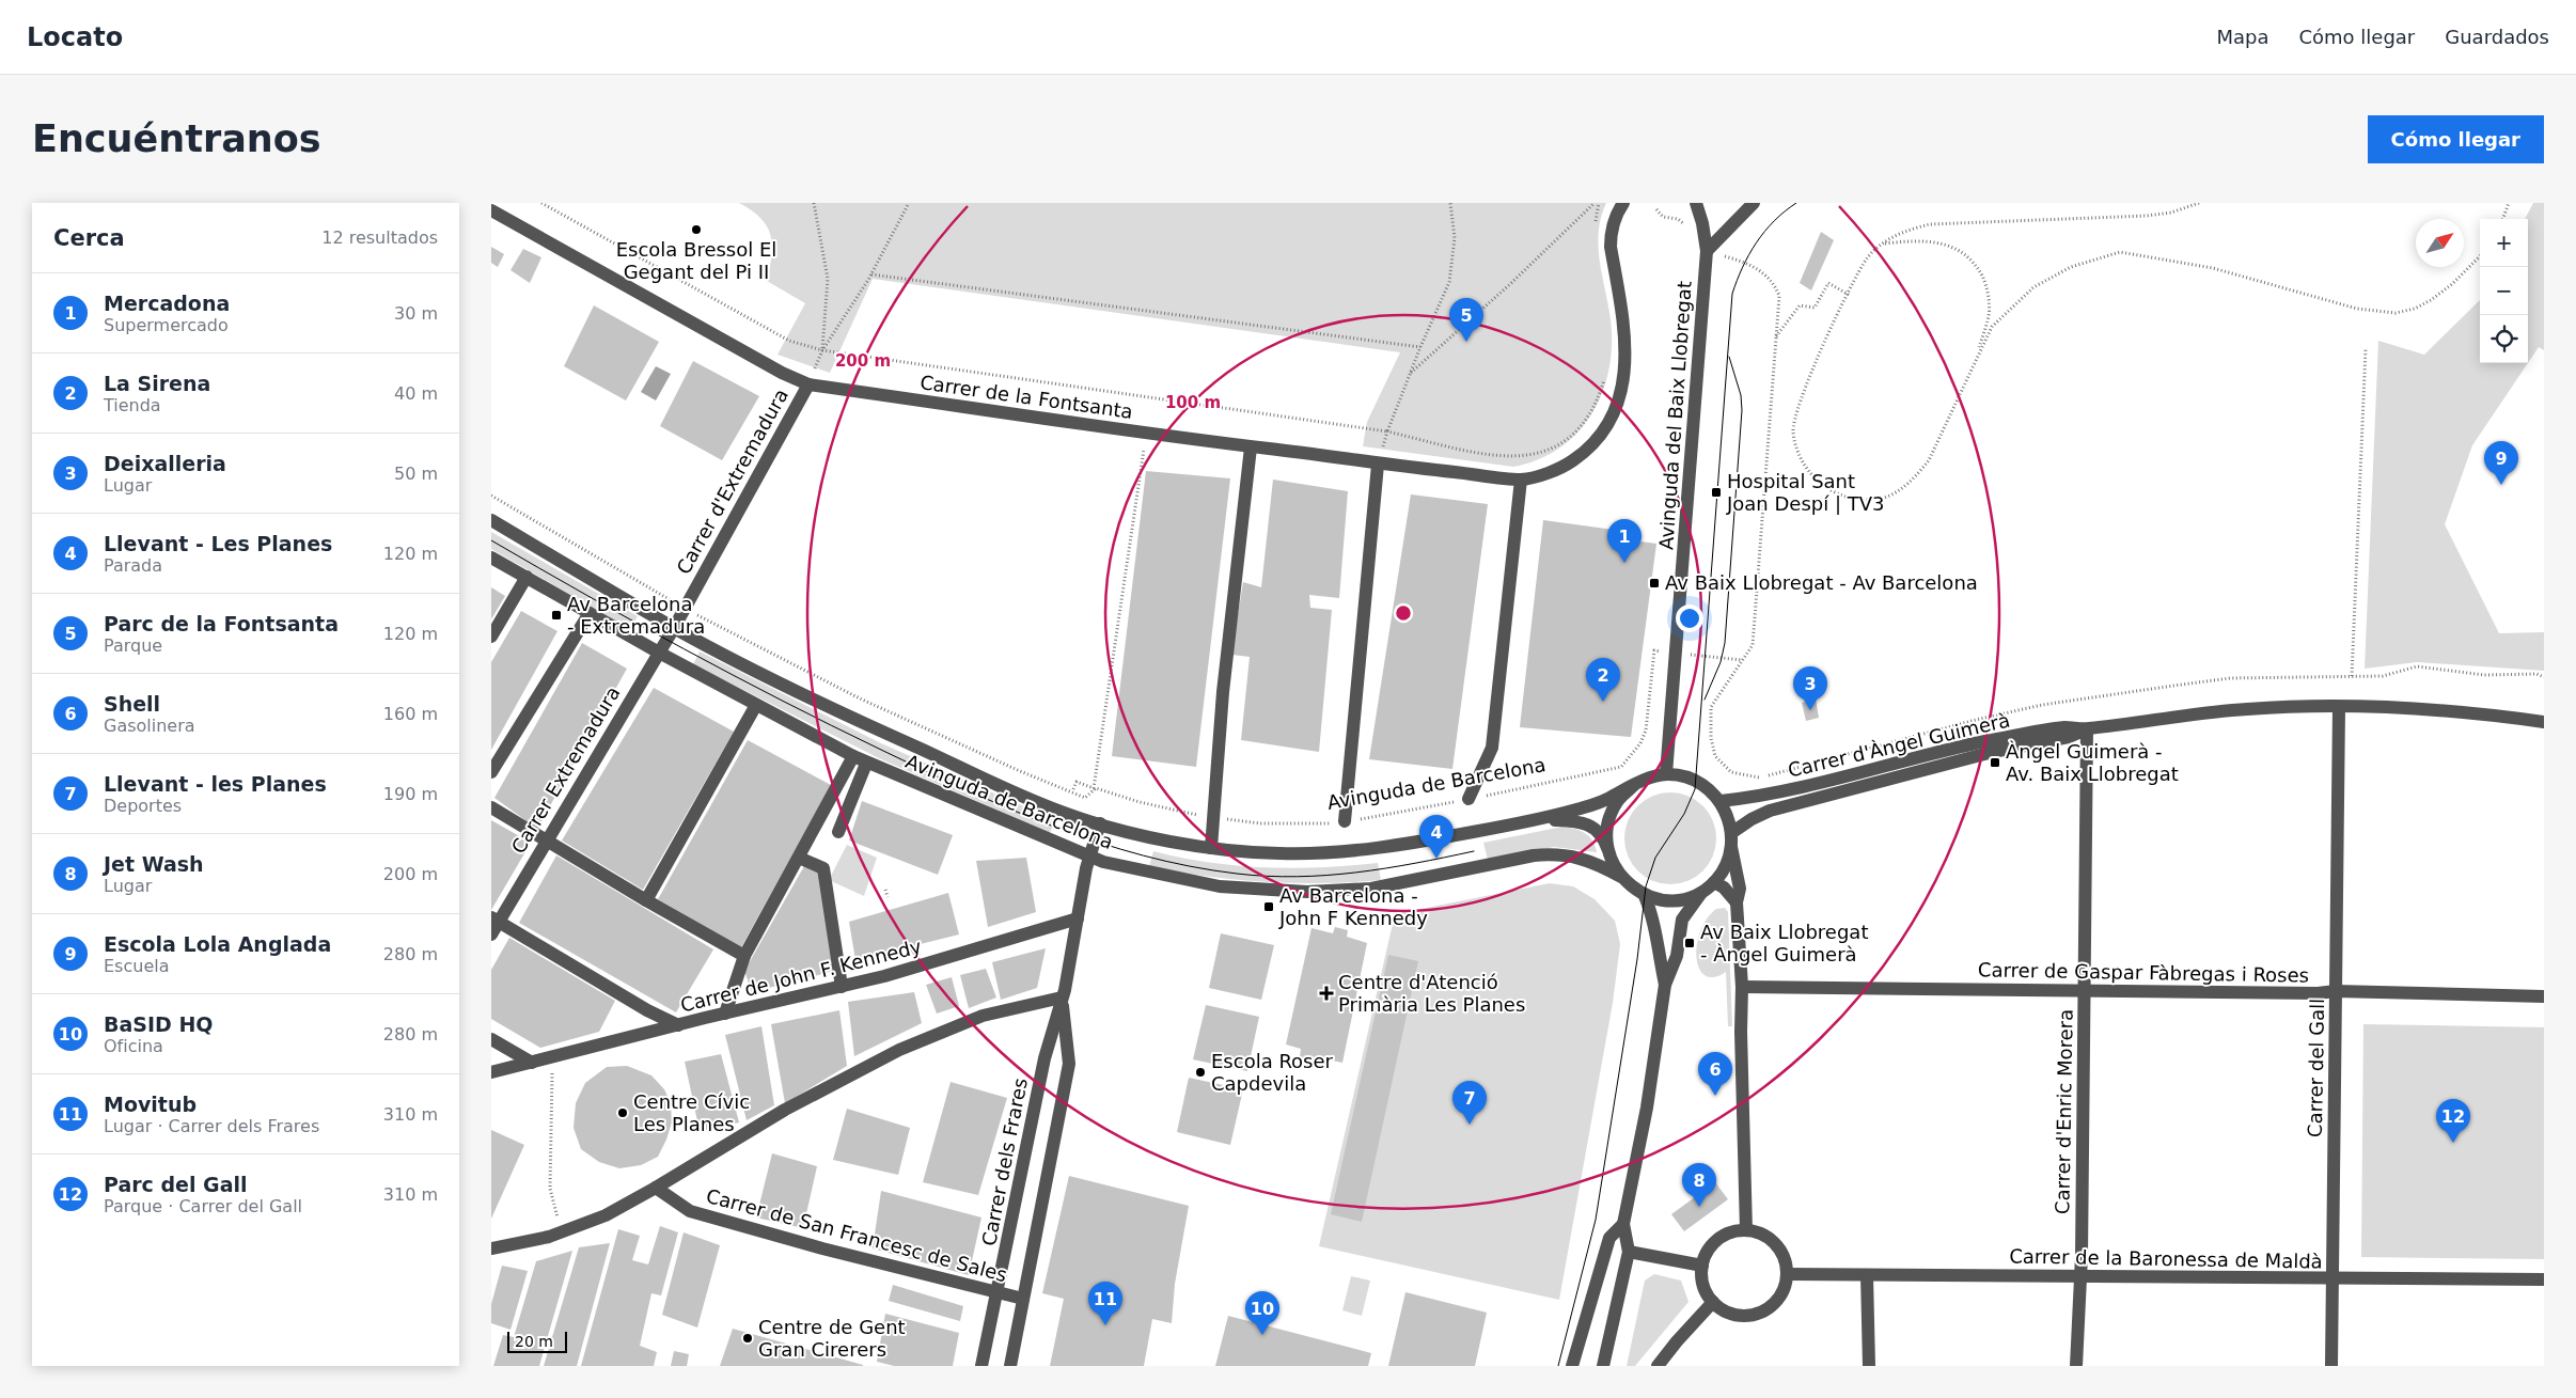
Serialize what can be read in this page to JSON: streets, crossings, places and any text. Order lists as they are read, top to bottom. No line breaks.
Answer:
{"streets":{"street":["Carrer de la Fontsanta","Avinguda del Baix Llobregat","Carrer d'Extremadura","Carrer d'Àngel Guimerà","Carrer Extremadura","Avinguda de Barcelona","Carrer de Gaspar Fàbregas i Roses","Carrer de John F. Kennedy","Carrer del Gall","Carrer d'Enric Morera","Carrer dels Frares","Carrer de San Francesc de Sales","Carrer de la Baronessa de Maldà"]},"crossings":[["Carrer de la Fontsanta","Carrer d'Extremadura"],["Avinguda del Baix Llobregat","Carrer d'Àngel Guimerà"],["Avinguda del Baix Llobregat","Avinguda de Barcelona"],["Carrer d'Extremadura","Carrer Extremadura"],["Carrer d'Extremadura","Avinguda de Barcelona"],["Carrer d'Àngel Guimerà","Avinguda de Barcelona"],["Carrer d'Àngel Guimerà","Carrer del Gall"],["Carrer d'Àngel Guimerà","Carrer d'Enric Morera"],["Carrer Extremadura","Avinguda de Barcelona"],["Avinguda de Barcelona","Carrer dels Frares"],["Carrer de Gaspar Fàbregas i Roses","Carrer del Gall"],["Carrer de Gaspar Fàbregas i Roses","Carrer d'Enric Morera"],["Carrer de John F. Kennedy","Carrer dels Frares"],["Carrer del Gall","Carrer de la Baronessa de Maldà"],["Carrer d'Enric Morera","Carrer de la Baronessa de Maldà"],["Carrer dels Frares","Carrer de San Francesc de Sales"]],"places":{"other":["Escola Bressol El Gegant del Pi II","Escola Roser Capdevila","Centre Cívic Les Planes","Centre de Gent Gran Cirerers"],"transit":["Hospital Sant Joan Despí | TV3","Av Baix Llobregat - Av Barcelona","Av Barcelona - Extremadura","Àngel Guimerà - Av. Baix Llobregat","Av Barcelona - John F Kennedy","Av Baix Llobregat - Àngel Guimerà"],"health":["Centre d'Atenció Primària Les Planes"]},"scale_bar":"20 m","north":"top right","page":{"header":"Locato","nav":["Mapa","Cómo llegar","Guardados"],"buttons":"Cómo llegar","title":"Encuéntranos","heading":["Cerca","12 resultados"],"map_buttons":["+","−"],"list":[{"mark":"1","name":"Mercadona","note":"Supermercado","value":"30 m"},{"mark":"2","name":"La Sirena","note":"Tienda","value":"40 m"},{"mark":"3","name":"Deixalleria","note":"Lugar","value":"50 m"},{"mark":"4","name":"Llevant - Les Planes","note":"Parada","value":"120 m"},{"mark":"5","name":"Parc de la Fontsanta","note":"Parque","value":"120 m"},{"mark":"6","name":"Shell","note":"Gasolinera","value":"160 m"},{"mark":"7","name":"Llevant - les Planes","note":"Deportes","value":"190 m"},{"mark":"8","name":"Jet Wash","note":"Lugar","value":"200 m"},{"mark":"9","name":"Escola Lola Anglada","note":"Escuela","value":"280 m"},{"mark":"10","name":"BaSID HQ","note":"Oficina","value":"280 m"},{"mark":"11","name":"Movitub","note":"Lugar · Carrer dels Frares","value":"310 m"},{"mark":"12","name":"Parc del Gall","note":"Parque · Carrer del Gall","value":"310 m"}],"pins":["5","9","1","2","3","4","6","7","12","8","11","10"],"scale":"20 m"},"rings":["200 m","100 m"]}
